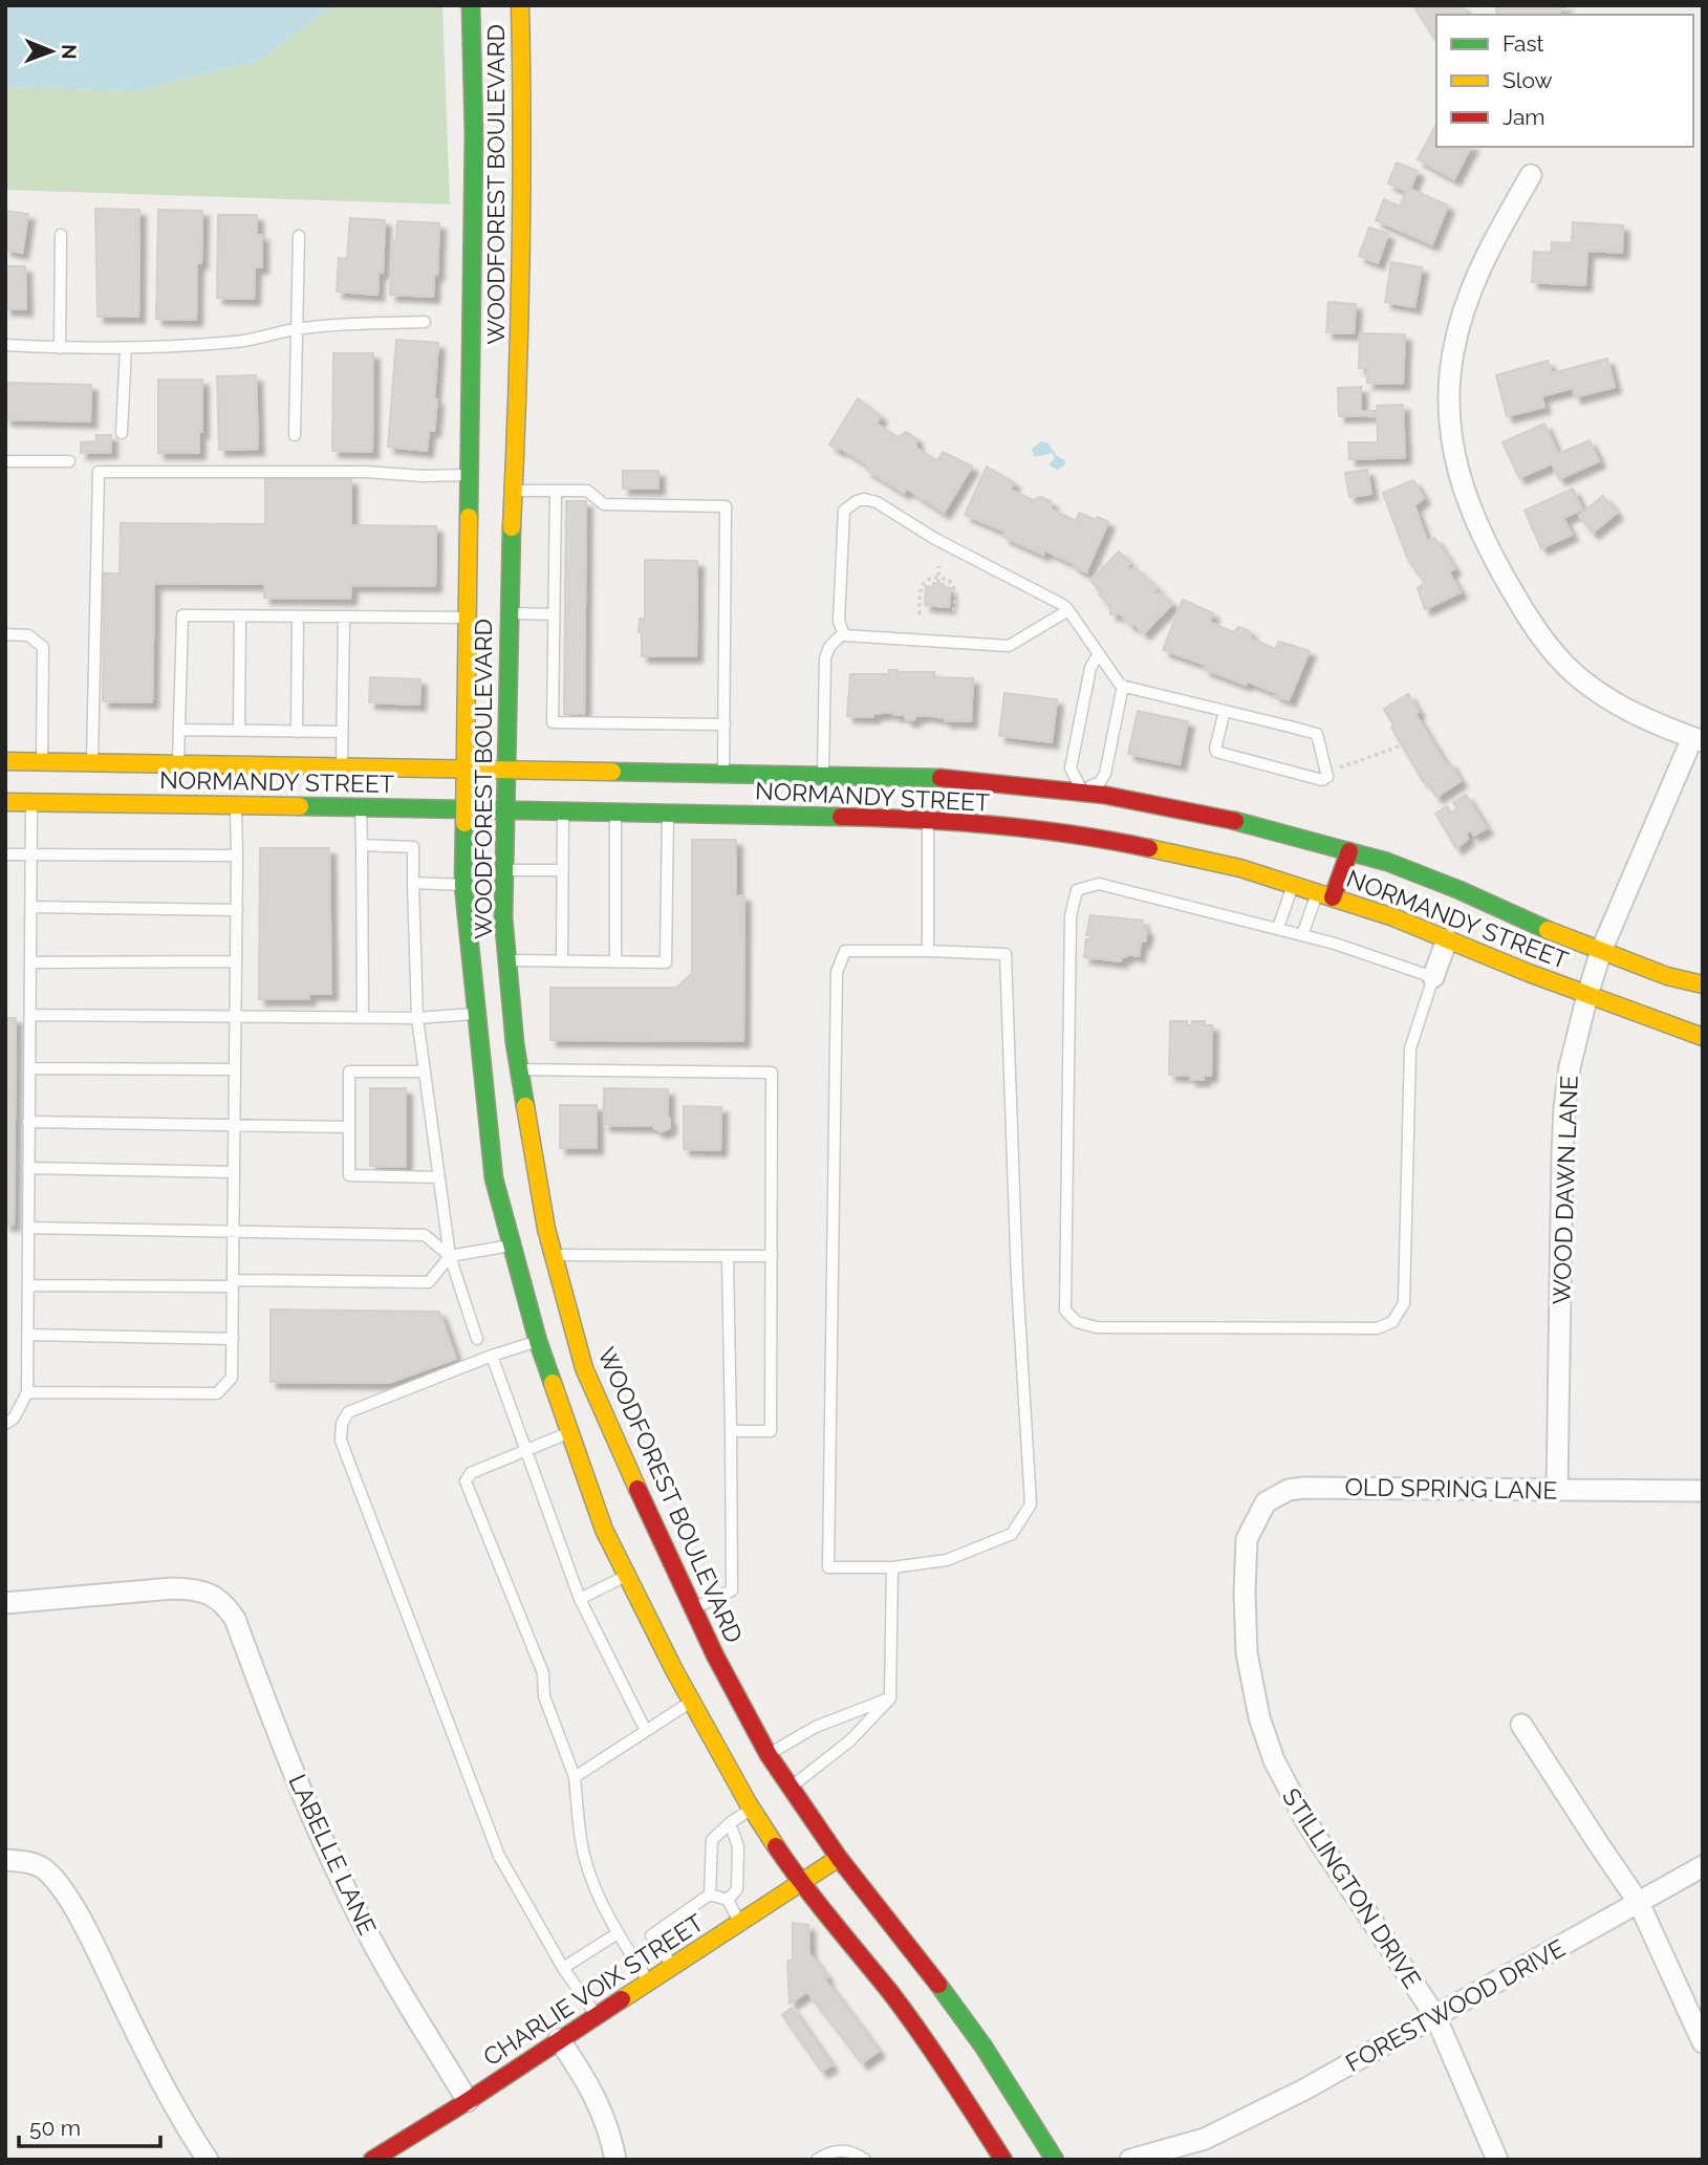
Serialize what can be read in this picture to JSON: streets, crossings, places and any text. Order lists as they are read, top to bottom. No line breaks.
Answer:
{"streets":{"main road":["WOODFOREST BOULEVARD","NORMANDY STREET","CHARLIE VOIX STREET"],"street":["WOOD DAWN LANE","OLD SPRING LANE","LABELLE LANE","STILLINGTON DRIVE","FORESTWOOD DRIVE"]},"crossings":[["WOODFOREST BOULEVARD","NORMANDY STREET"],["WOODFOREST BOULEVARD","CHARLIE VOIX STREET"],["NORMANDY STREET","WOOD DAWN LANE"],["WOOD DAWN LANE","OLD SPRING LANE"],["OLD SPRING LANE","STILLINGTON DRIVE"],["LABELLE LANE","CHARLIE VOIX STREET"],["STILLINGTON DRIVE","FORESTWOOD DRIVE"]],"legend":["Fast","Slow","Jam"],"scale_bar":"50 m","north":"right"}
